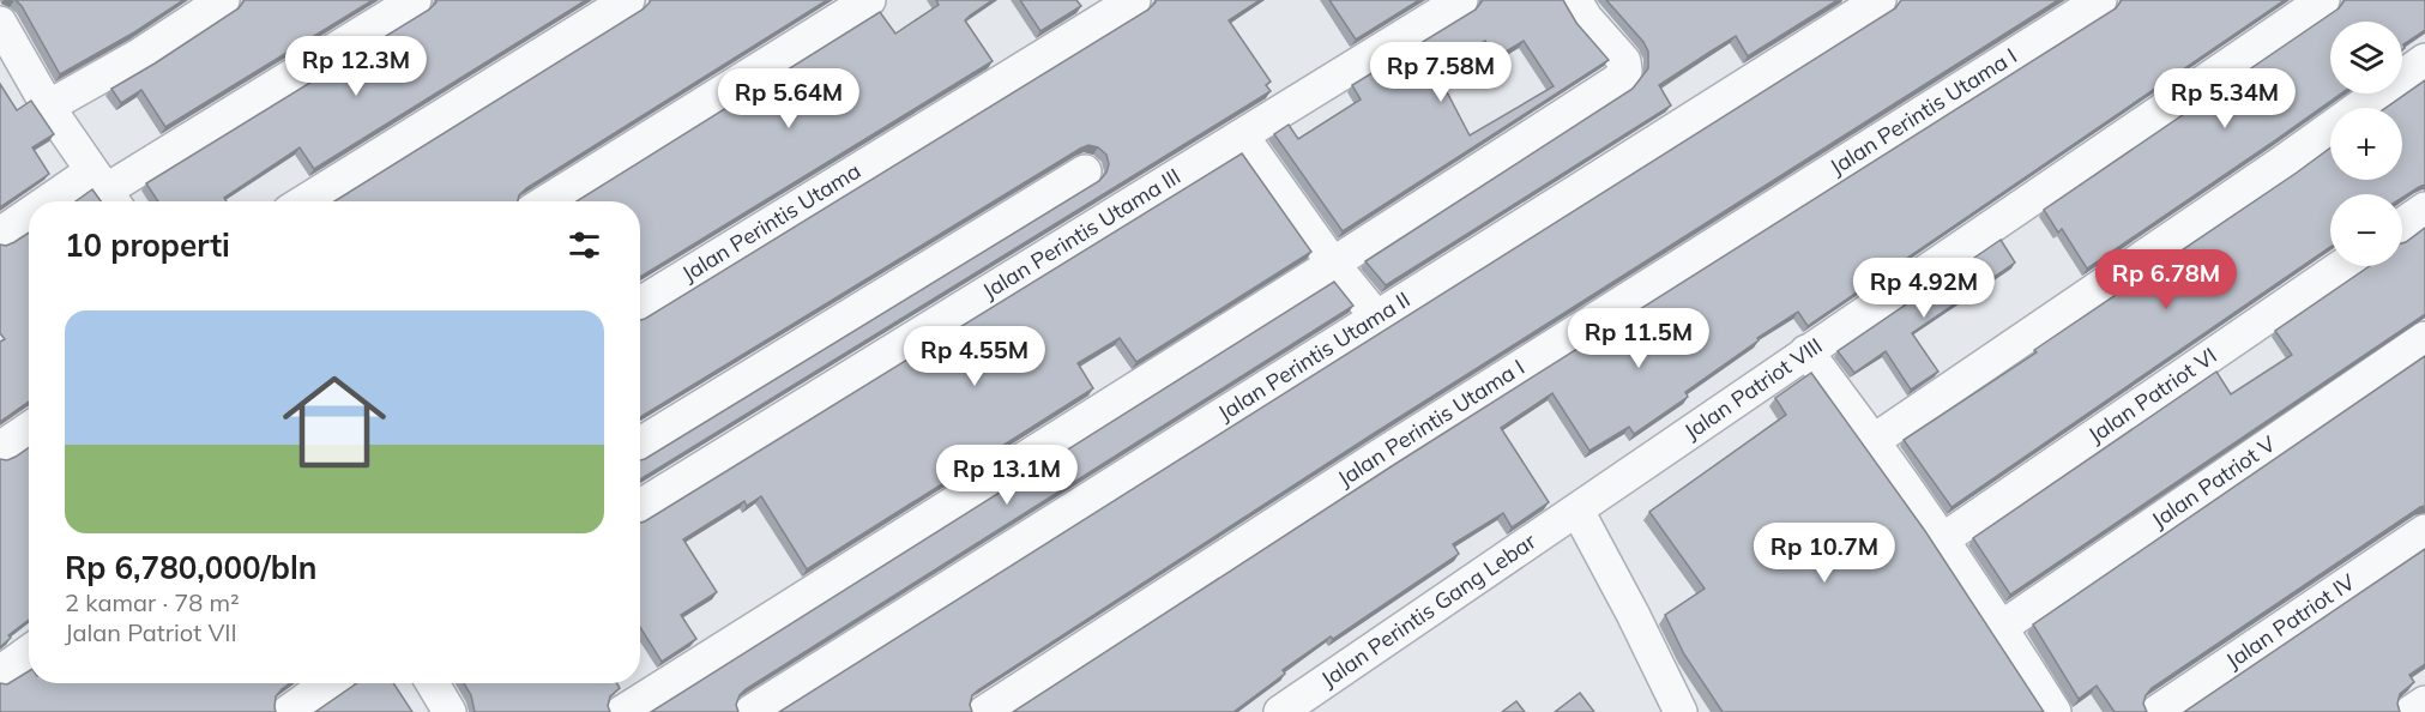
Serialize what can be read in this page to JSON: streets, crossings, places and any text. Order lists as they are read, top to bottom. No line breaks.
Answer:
{"streets":{"street":["Jalan Perintis Utama I","Jalan Perintis Utama","Jalan Perintis Utama III","Jalan Perintis Utama II","Jalan Patriot VIII","Jalan Patriot VI","Jalan Patriot V","Jalan Perintis Gang Lebar","Jalan Patriot IV"]},"crossings":[["Jalan Patriot VIII","Jalan Perintis Gang Lebar"]],"page":{"map_buttons":["+","−"],"price":["Rp 12.3M","Rp 7.58M","Rp 5.64M","Rp 5.34M","Rp 6.78M","Rp 4.92M","Rp 11.5M","Rp 4.55M","Rp 13.1M","Rp 10.7M"],"heading":"10 properti","list":[{"name":"Rp 6,780,000/bln","note":"2 kamar · 78 m² · Jalan Patriot VII"}]}}
